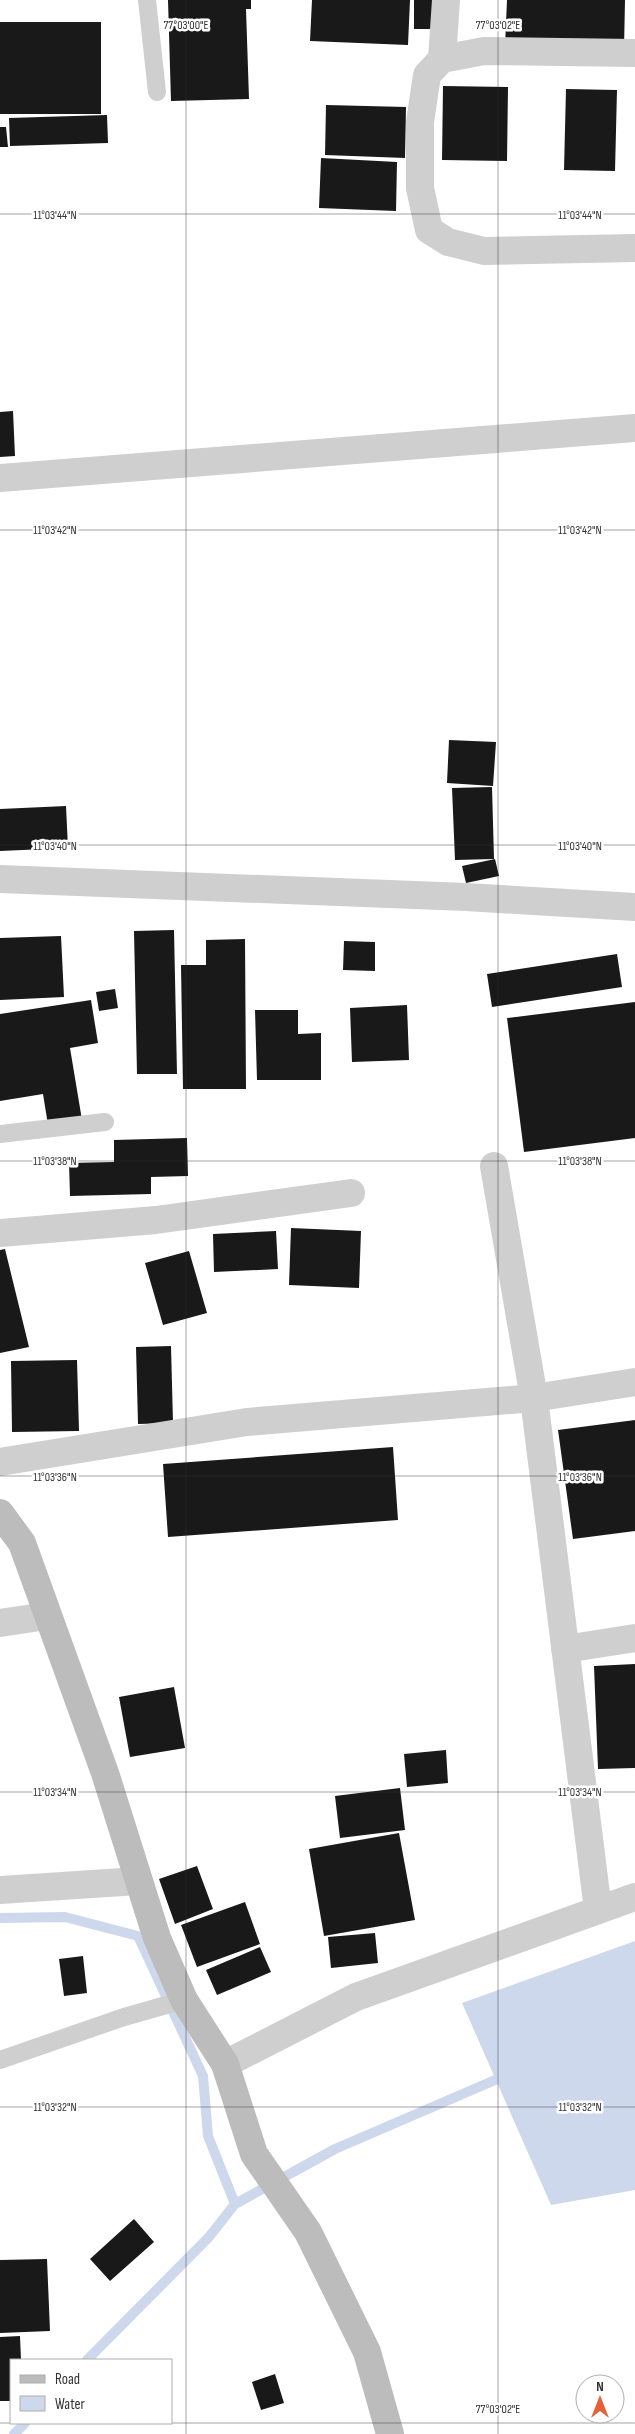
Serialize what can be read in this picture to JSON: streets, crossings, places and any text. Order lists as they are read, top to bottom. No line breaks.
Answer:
{"legend":["Road","Water"],"north":"top","coordinates":["77°03'00\"E","77°03'02\"E","11°03'44\"N","11°03'42\"N","11°03'40\"N","11°03'38\"N","11°03'36\"N","11°03'34\"N","11°03'32\"N"]}
